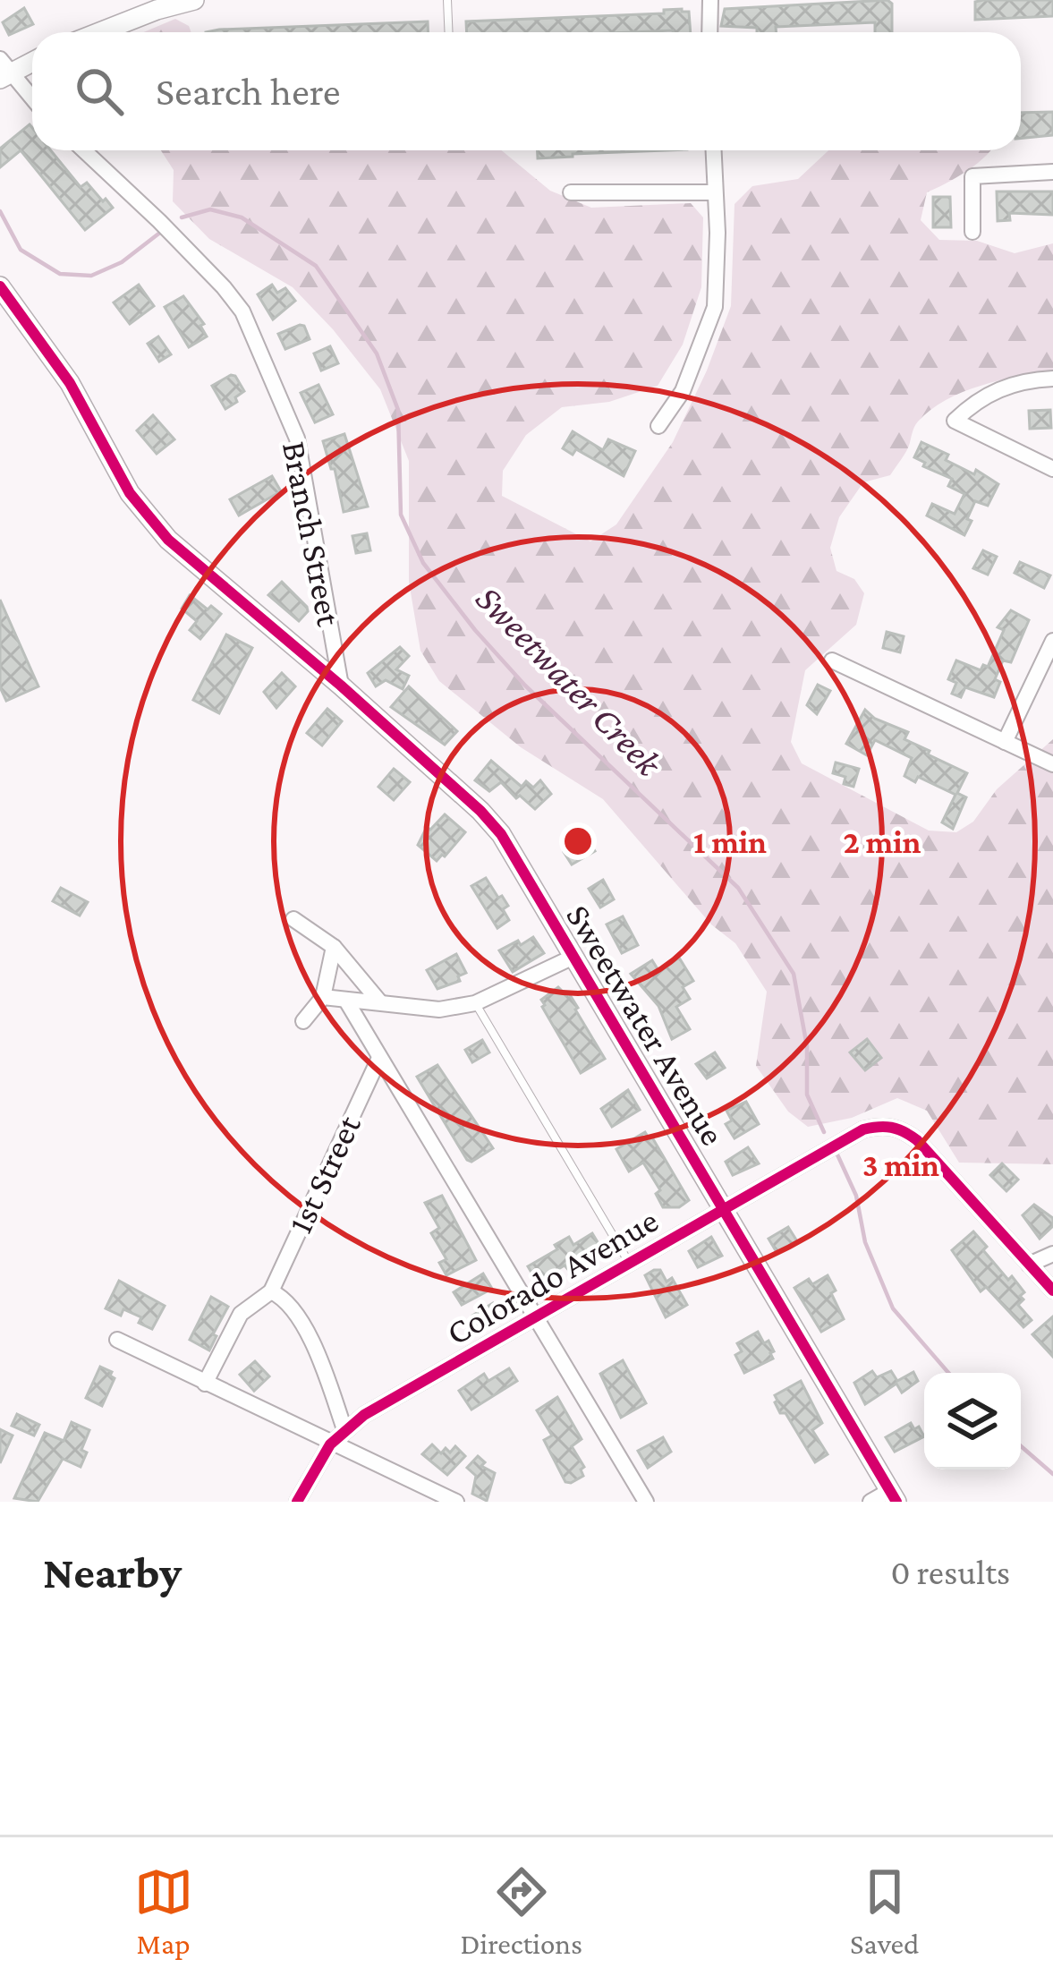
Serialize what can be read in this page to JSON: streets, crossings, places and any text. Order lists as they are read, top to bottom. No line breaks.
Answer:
{"streets":{"street":["Branch Street","Sweetwater Avenue","1st Street","Colorado Avenue"]},"crossings":[["Branch Street","Sweetwater Avenue"],["Sweetwater Avenue","Colorado Avenue"]],"water":["Sweetwater Creek"],"page":{"search":"Search here","heading":["Nearby","0 results"],"nav":["Map","Directions","Saved"]},"rings":["1 min","2 min","3 min"]}
